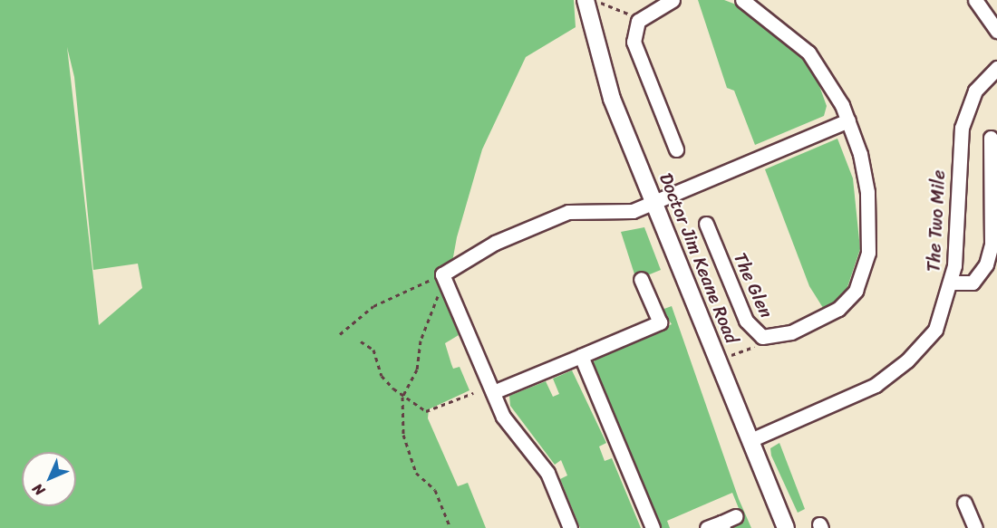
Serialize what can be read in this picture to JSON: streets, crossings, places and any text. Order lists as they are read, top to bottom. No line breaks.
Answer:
{"streets":{"street":["The Two Mile","Doctor Jim Keane Road","The Glen"]},"crossings":[["The Two Mile","Doctor Jim Keane Road"]],"north":"bottom left"}
